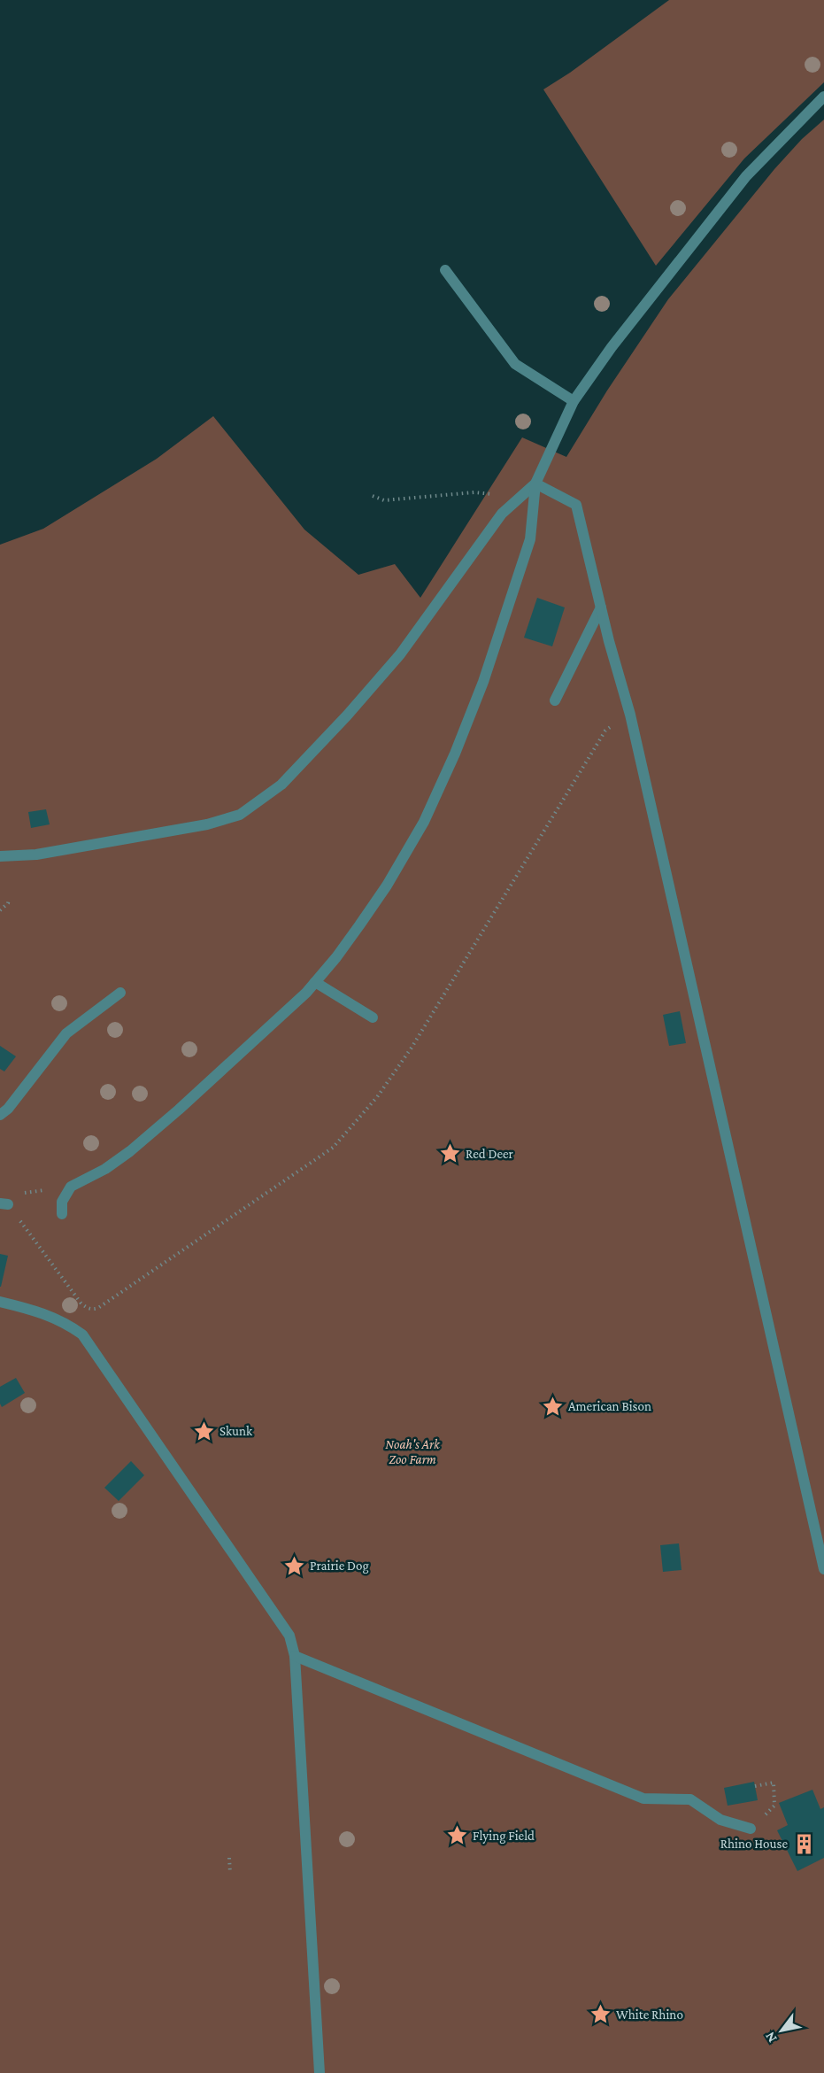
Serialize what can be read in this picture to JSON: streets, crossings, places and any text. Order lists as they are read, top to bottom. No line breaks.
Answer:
{"parks":["Noah's Ark Zoo Farm"],"places":{"place":["Red Deer","American Bison","Skunk","Prairie Dog","Flying Field","White Rhino"],"building":["Rhino House"]},"north":"bottom left"}
